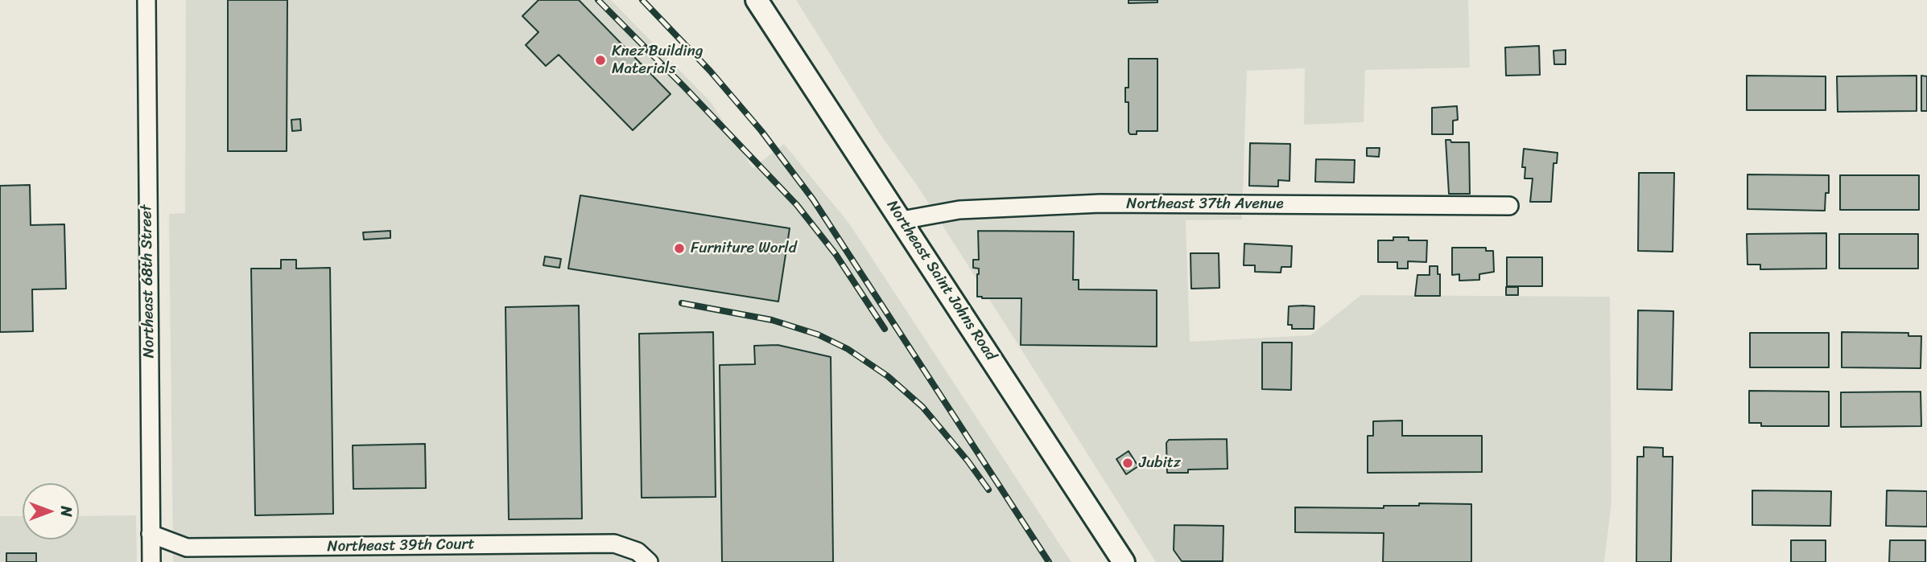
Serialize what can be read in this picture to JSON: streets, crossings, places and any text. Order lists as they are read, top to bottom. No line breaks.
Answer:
{"streets":{"main road":["Northeast Saint Johns Road"],"street":["Northeast 37th Avenue","Northeast 68th Street","Northeast 39th Court"]},"crossings":[["Northeast 37th Avenue","Northeast Saint Johns Road"],["Northeast 68th Street","Northeast 39th Court"]],"places":["Knez Building Materials","Furniture World","Jubitz"],"north":"right"}
